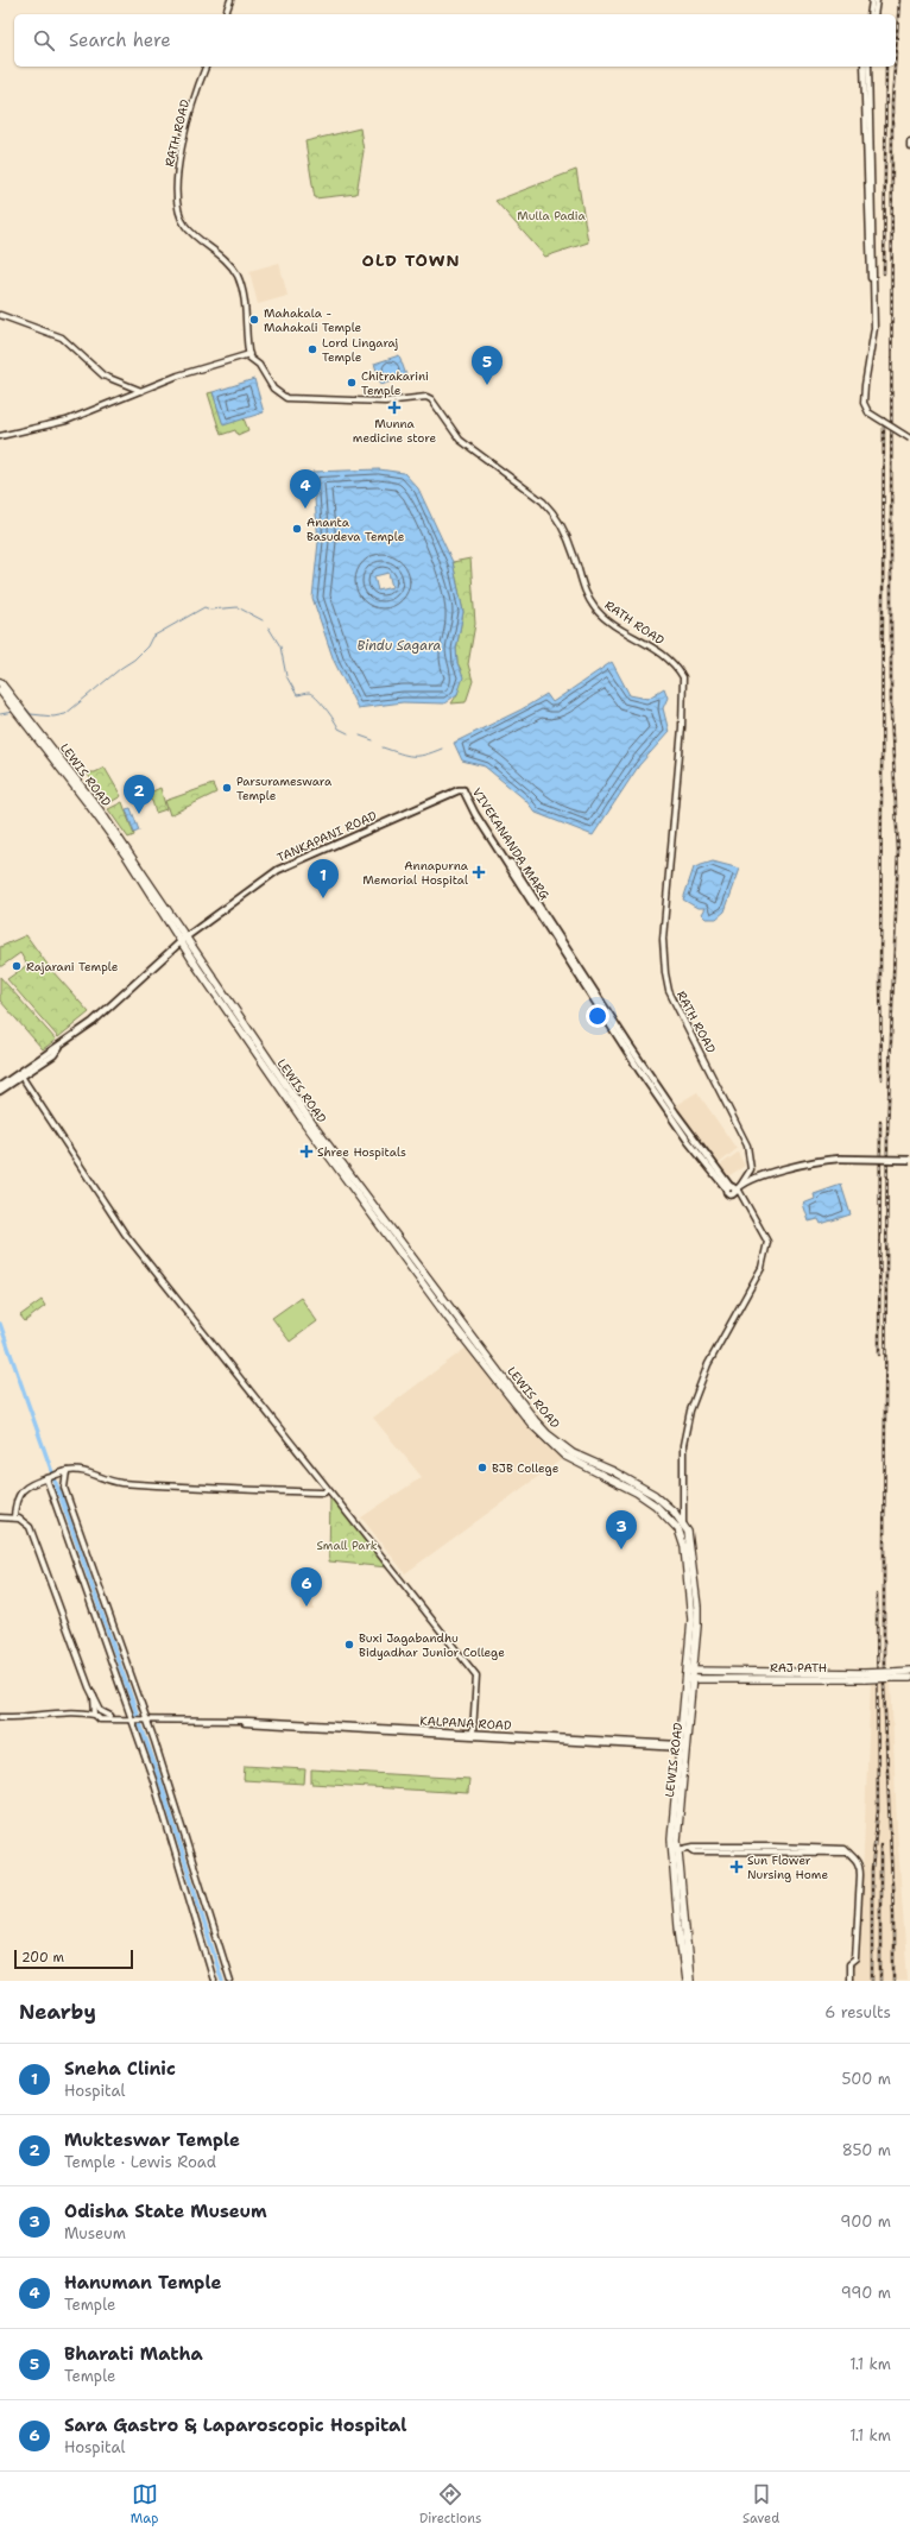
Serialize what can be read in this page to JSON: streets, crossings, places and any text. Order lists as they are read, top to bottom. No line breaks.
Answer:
{"streets":{"main road":["LEWIS ROAD","TANKAPANI ROAD","VIVEKANANDA MARG","RAJ PATH"],"street":["RATH ROAD","KALPANA ROAD"]},"crossings":[["RATH ROAD","VIVEKANANDA MARG"],["LEWIS ROAD","TANKAPANI ROAD"],["LEWIS ROAD","RAJ PATH"],["LEWIS ROAD","KALPANA ROAD"],["TANKAPANI ROAD","VIVEKANANDA MARG"]],"districts":["OLD TOWN"],"water":["Bindu Sagara"],"parks":["Mulla Padia","Small Park"],"places":{"other":["Mahakala - Mahakali Temple","Lord Lingaraj Temple","Chitrakarini Temple","Ananta Basudeva Temple","Parsurameswara Temple","Rajarani Temple","BJB College","Buxi Jagabandhu Bidyadhar Junior College"],"health":["Munna medicine store","Annapurna Memorial Hospital","Shree Hospitals","Sun Flower Nursing Home"]},"scale_bar":"200 m","page":{"search":"Search here","pins":["5","4","2","1","3","6"],"scale":"200 m","heading":["Nearby","6 results"],"list":[{"mark":"1","name":"Sneha Clinic","note":"Hospital","value":"500 m"},{"mark":"2","name":"Mukteswar Temple","note":"Temple · Lewis Road","value":"850 m"},{"mark":"3","name":"Odisha State Museum","note":"Museum","value":"900 m"},{"mark":"4","name":"Hanuman Temple","note":"Temple","value":"990 m"},{"mark":"5","name":"Bharati Matha","note":"Temple","value":"1.1 km"},{"mark":"6","name":"Sara Gastro & Laparoscopic Hospital","note":"Hospital","value":"1.1 km"}],"nav":["Map","Directions","Saved"]}}
